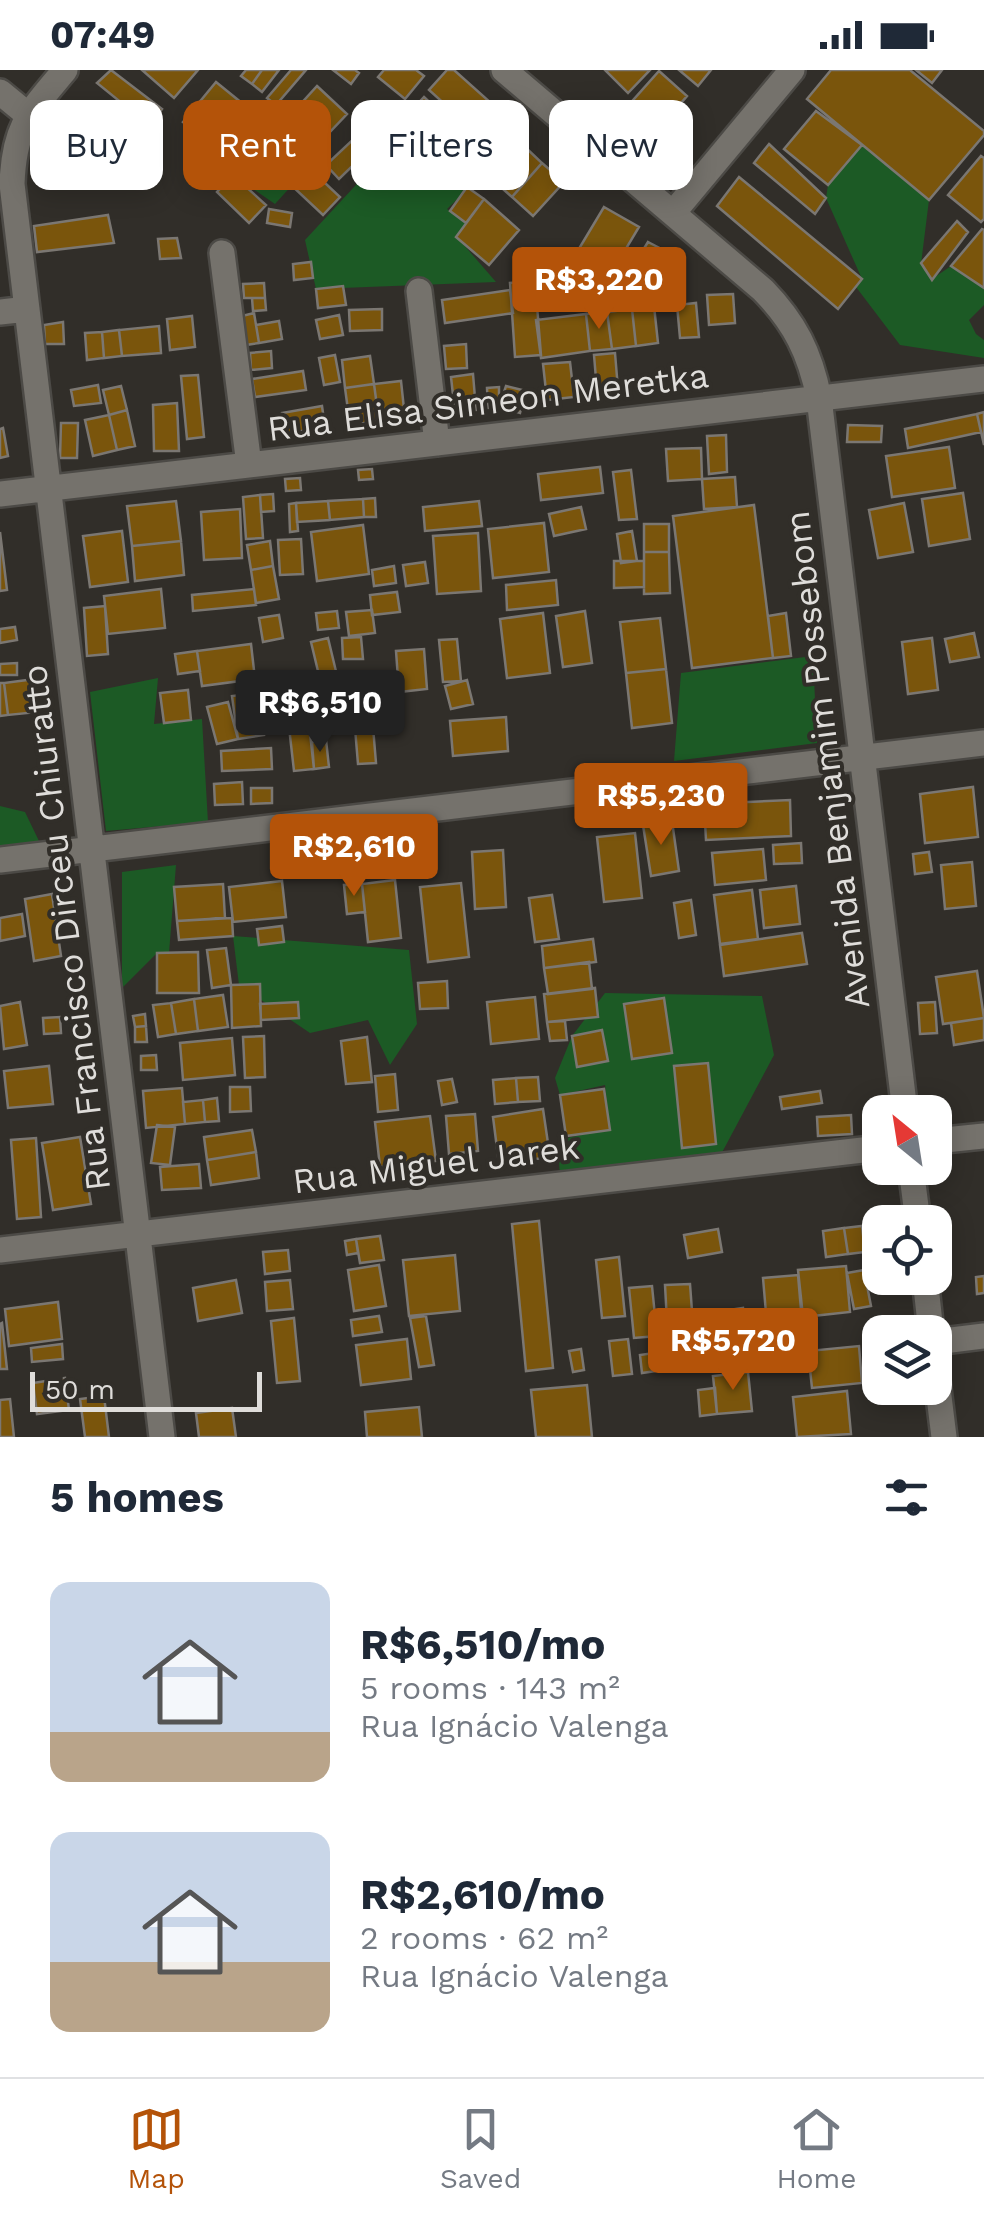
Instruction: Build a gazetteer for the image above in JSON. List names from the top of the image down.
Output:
{
  "streets": {
    "street": [
      "Rua Elisa Simeon Meretka",
      "Avenida Benjamim Possebom",
      "Rua Francisco Dirceu Chiuratto",
      "Rua Miguel Jarek"
    ]
  },
  "crossings": [
    ["Rua Elisa Simeon Meretka", "Avenida Benjamim Possebom"],
    ["Rua Elisa Simeon Meretka", "Rua Francisco Dirceu Chiuratto"],
    ["Rua Francisco Dirceu Chiuratto", "Rua Miguel Jarek"]
  ],
  "scale_bar": "50 m",
  "north": "top left",
  "page": {
    "status": "07:49",
    "chip": [
      "Buy",
      "Rent",
      "Filters",
      "New"
    ],
    "price": [
      "R$3,220",
      "R$6,510",
      "R$5,230",
      "R$2,610",
      "R$5,720"
    ],
    "scale": "50 m",
    "heading": "5 homes",
    "list": [
      {
        "name": "R$6,510/mo",
        "note": "5 rooms · 143 m² · Rua Ignácio Valenga"
      },
      {
        "name": "R$2,610/mo",
        "note": "2 rooms · 62 m² · Rua Ignácio Valenga"
      }
    ],
    "tabs": ["Map", "Saved", "Home"]
  }
}
